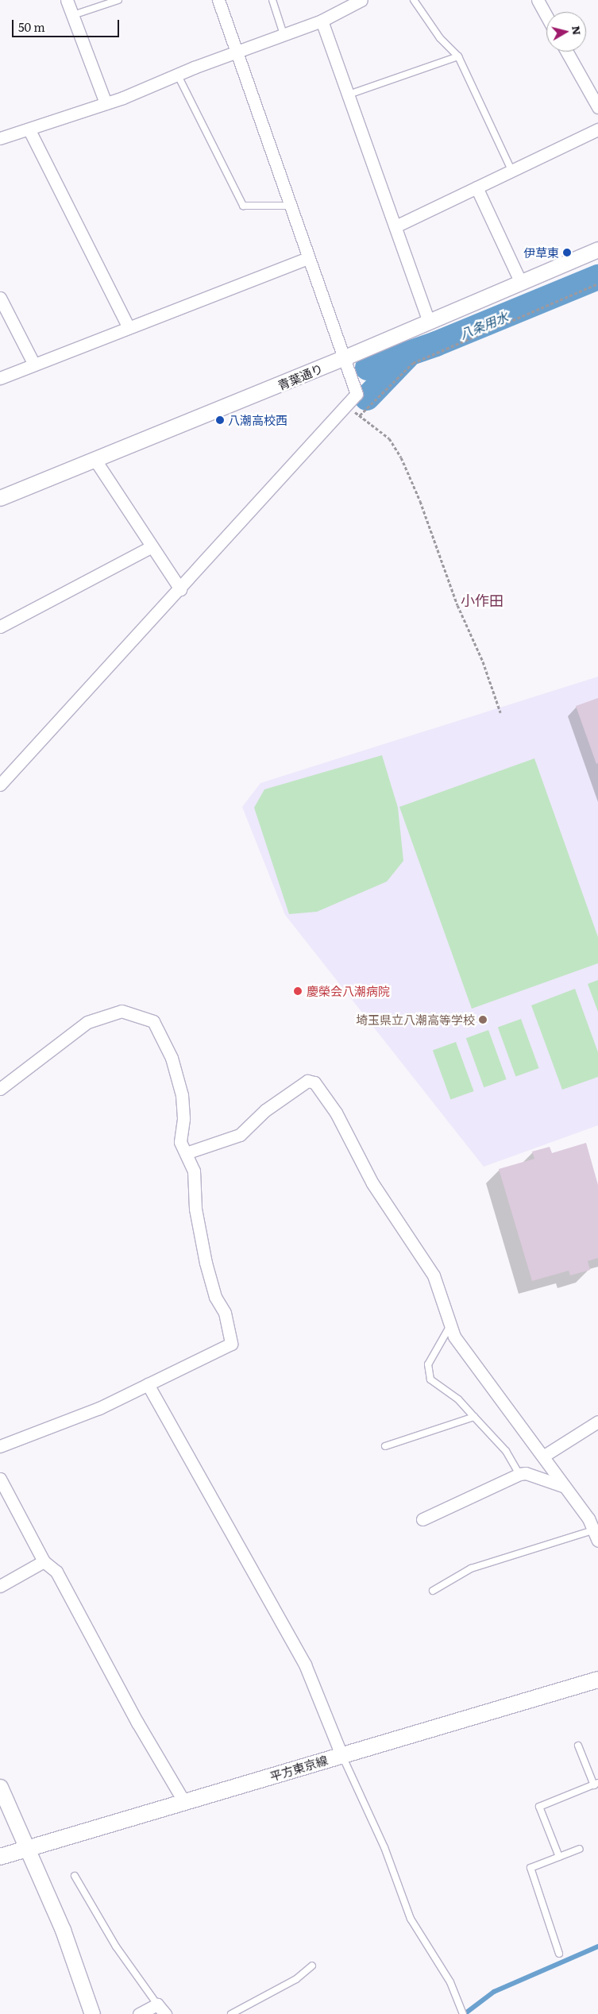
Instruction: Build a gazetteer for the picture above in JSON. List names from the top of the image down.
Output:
{
  "streets": {
    "main road": ["平方東京線"],
    "street": ["青葉通り"]
  },
  "districts": ["小作田"],
  "water": ["八条用水"],
  "places": [
    "伊草東",
    "八潮高校西",
    "慶榮会八潮病院",
    "埼玉県立八潮高等学校"
  ],
  "scale_bar": "50 m",
  "north": "right"
}
